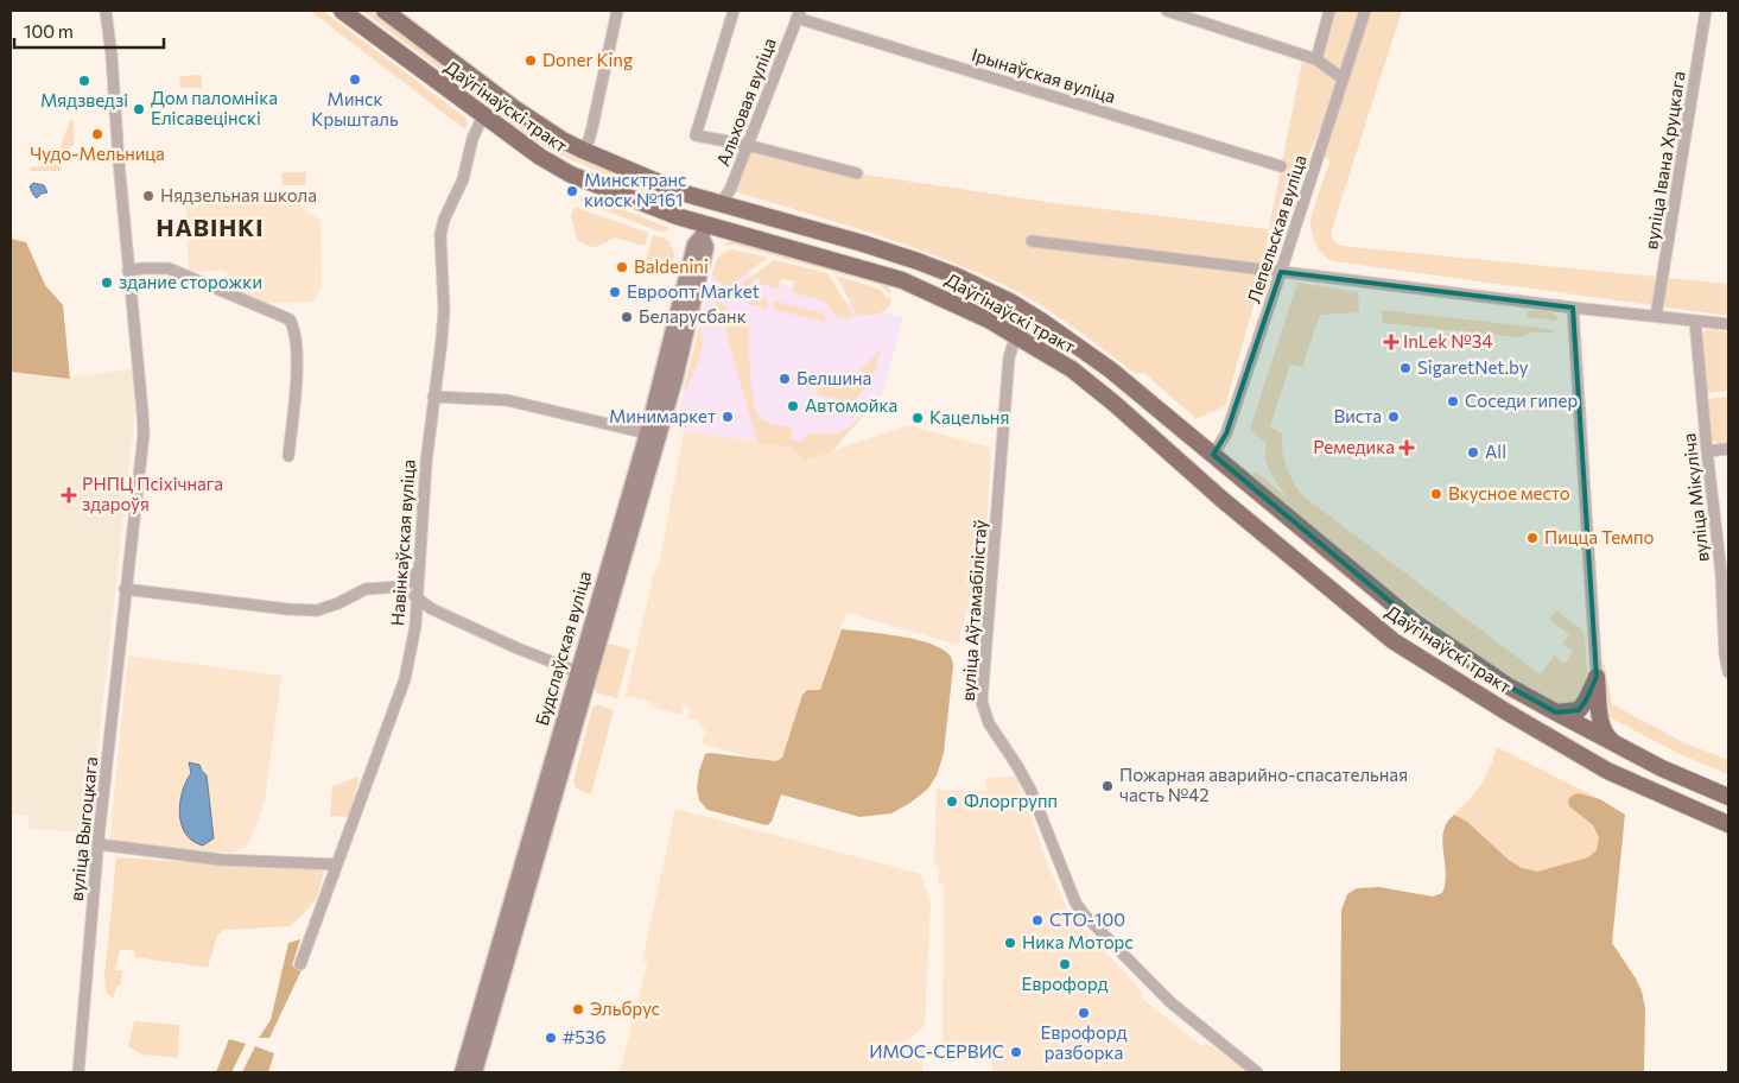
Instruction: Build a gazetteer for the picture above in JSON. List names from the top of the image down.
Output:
{
  "streets": {
    "main road": ["Даўгінаўскі тракт", "Будслаўская вуліца"],
    "street": [
      "Ірынаўская вуліца",
      "Альховая вуліца",
      "вуліца Івана Хруцкага",
      "Лепельская вуліца",
      "вуліца Мікуліча",
      "Навінкаўская вуліца",
      "вуліца Аўтамабілістаў",
      "вуліца Выгоцкага"
    ]
  },
  "crossings": [
    ["Ірынаўская вуліца", "Альховая вуліца"],
    ["Альховая вуліца", "Даўгінаўскі тракт"],
    ["Даўгінаўскі тракт", "Лепельская вуліца"],
    ["Даўгінаўскі тракт", "Навінкаўская вуліца"],
    ["Даўгінаўскі тракт", "вуліца Аўтамабілістаў"],
    ["Даўгінаўскі тракт", "Будслаўская вуліца"]
  ],
  "districts": ["НАВІНКІ"],
  "places": {
    "other": [
      "Doner King",
      "Минск Крышталь",
      "Мядзведзі",
      "Дом паломніка Елісавецінскі",
      "Чудо-Мельница",
      "Минсктранс киоск №161",
      "Нядзельная школа",
      "Baldenini",
      "здание сторожки",
      "Евроопт Market",
      "Беларусбанк",
      "SigaretNet.by",
      "Белшина",
      "Соседи гипер",
      "Автомойка",
      "Минимаркет",
      "Виста",
      "Кацельня",
      "All",
      "Вкусное место",
      "Пицца Темпо",
      "Пожарная аварийно-спасательная часть №42",
      "Флоргрупп",
      "СТО-100",
      "Ника Моторс",
      "Еврофорд",
      "Эльбрус",
      "Еврофорд разборка",
      "#536",
      "ИМОС-СЕРВИС"
    ],
    "health": ["InLek №34", "Ремедика", "РНПЦ Псіхічнага здароўя"]
  },
  "scale_bar": "100 m"
}
